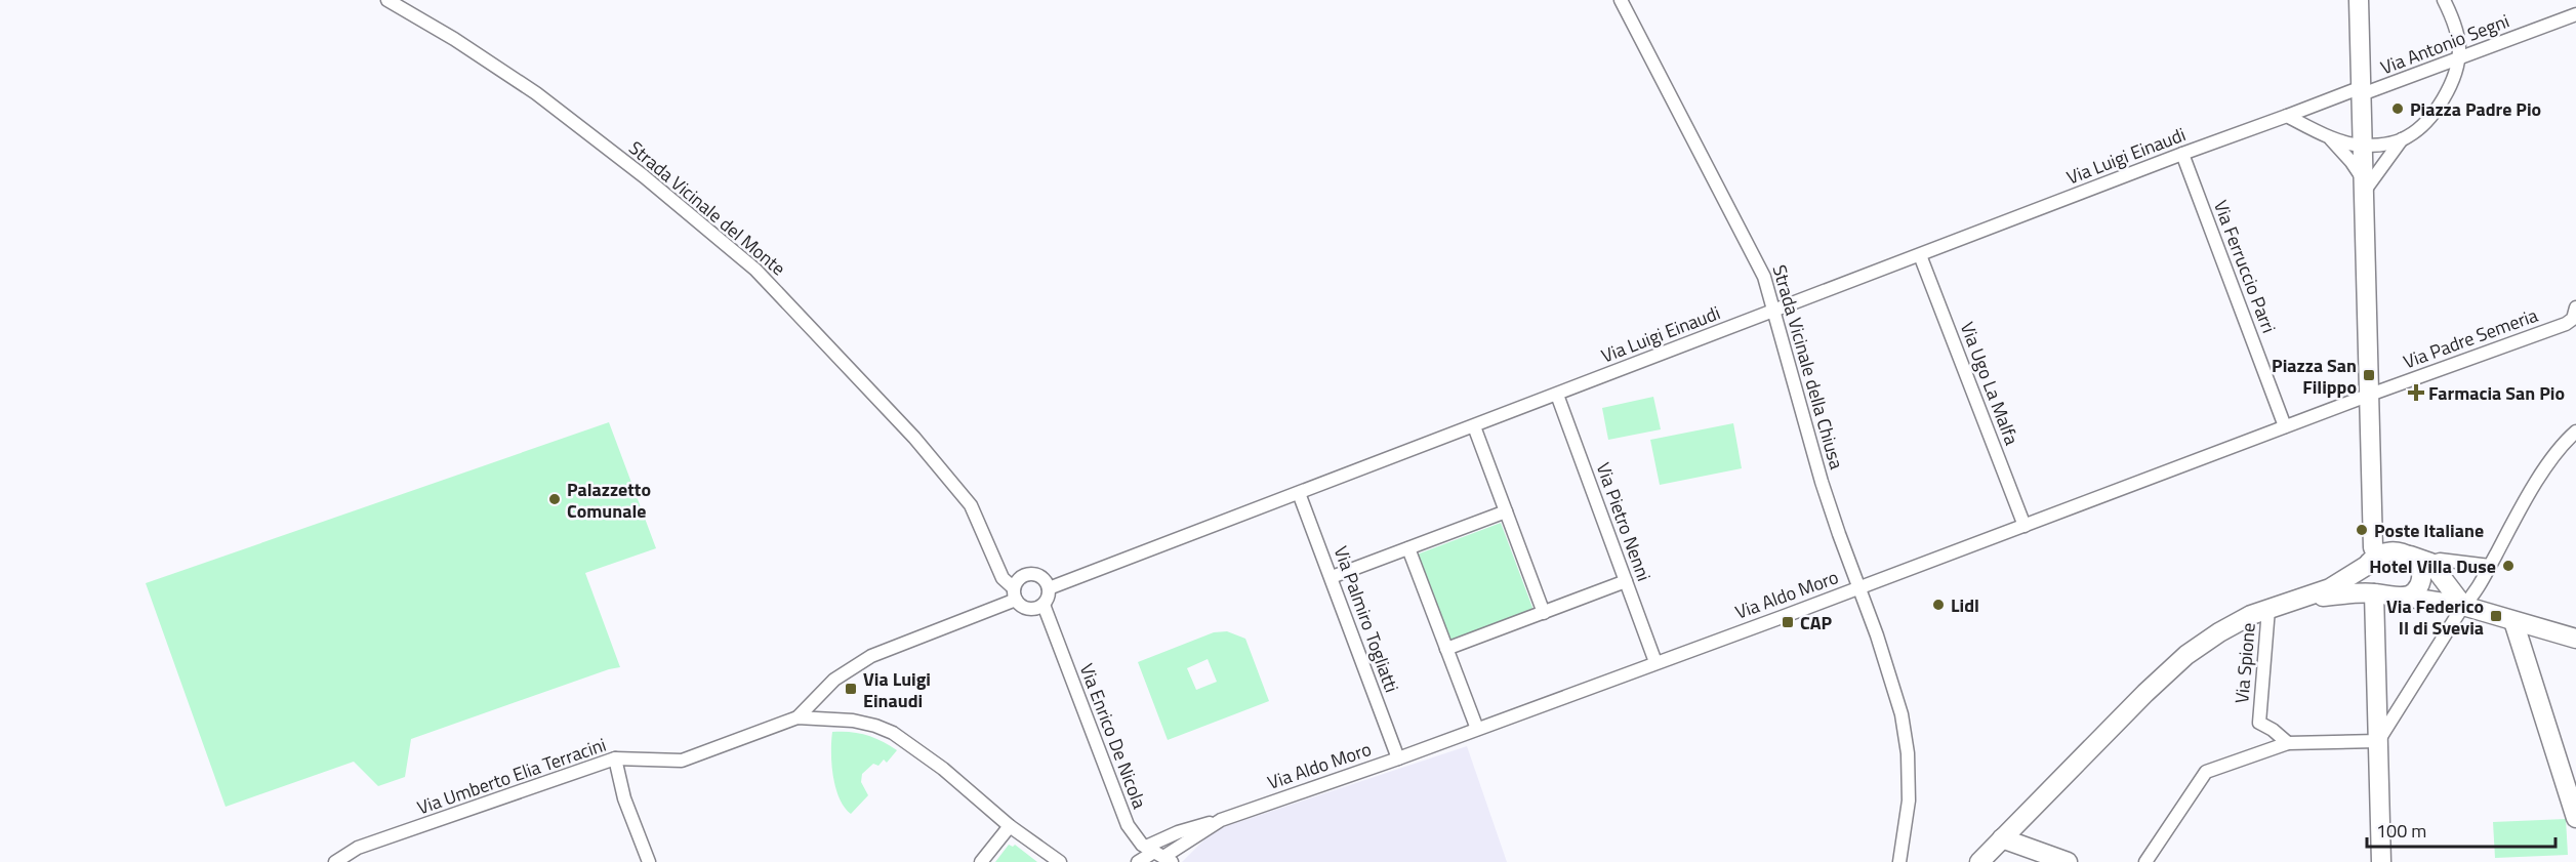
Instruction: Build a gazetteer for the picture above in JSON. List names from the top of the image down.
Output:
{
  "streets": {
    "street": [
      "Via Antonio Segni",
      "Via Luigi Einaudi",
      "Strada Vicinale del Monte",
      "Via Ferruccio Parri",
      "Via Padre Semeria",
      "Strada Vicinale della Chiusa",
      "Via Ugo La Malfa",
      "Via Pietro Nenni",
      "Via Aldo Moro",
      "Via Palmiro Togliatti",
      "Via Spione",
      "Via Enrico De Nicola",
      "Via Umberto Elia Terracini"
    ]
  },
  "crossings": [
    ["Via Antonio Segni", "Via Luigi Einaudi"],
    ["Via Luigi Einaudi", "Strada Vicinale del Monte"],
    ["Via Luigi Einaudi", "Via Ferruccio Parri"],
    ["Via Luigi Einaudi", "Strada Vicinale della Chiusa"],
    ["Via Luigi Einaudi", "Via Ugo La Malfa"],
    ["Via Luigi Einaudi", "Via Pietro Nenni"],
    ["Via Luigi Einaudi", "Via Palmiro Togliatti"],
    ["Via Luigi Einaudi", "Via Enrico De Nicola"],
    ["Strada Vicinale del Monte", "Via Enrico De Nicola"],
    ["Via Ferruccio Parri", "Via Aldo Moro"],
    ["Via Padre Semeria", "Via Aldo Moro"],
    ["Strada Vicinale della Chiusa", "Via Aldo Moro"],
    ["Via Ugo La Malfa", "Via Aldo Moro"],
    ["Via Pietro Nenni", "Via Aldo Moro"],
    ["Via Aldo Moro", "Via Palmiro Togliatti"],
    ["Via Aldo Moro", "Via Enrico De Nicola"]
  ],
  "places": {
    "other": [
      "Piazza Padre Pio",
      "Palazzetto Comunale",
      "Poste Italiane",
      "Hotel Villa Duse",
      "Lidl"
    ],
    "transit": [
      "Piazza San Filippo",
      "Via Federico II di Svevia",
      "CAP",
      "Via Luigi Einaudi"
    ],
    "health": ["Farmacia San Pio"]
  },
  "scale_bar": "100 m"
}
